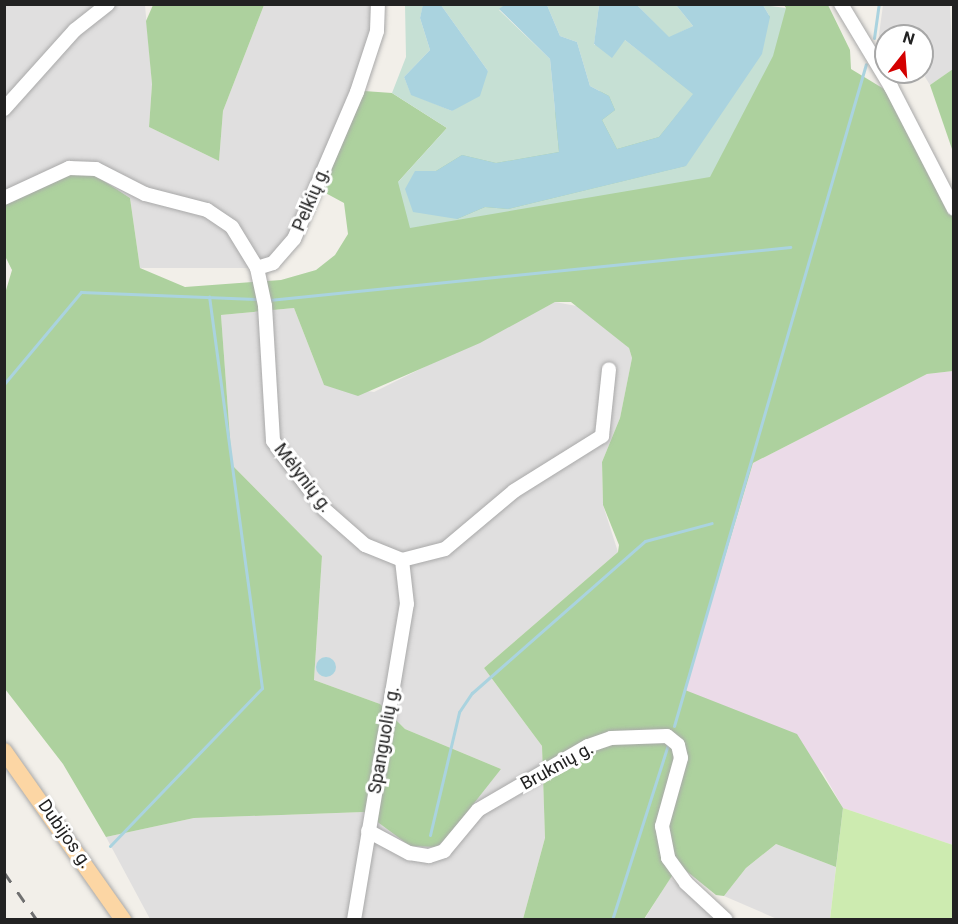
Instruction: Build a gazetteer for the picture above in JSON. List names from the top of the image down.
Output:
{
  "streets": {
    "main road": ["Dubijos g."],
    "street": [
      "Pelkių g.",
      "Mėlynių g.",
      "Spanguolių g.",
      "Bruknių g."
    ]
  },
  "crossings": [
    ["Pelkių g.", "Mėlynių g."],
    ["Mėlynių g.", "Spanguolių g."],
    ["Spanguolių g.", "Bruknių g."]
  ],
  "north": "top"
}
